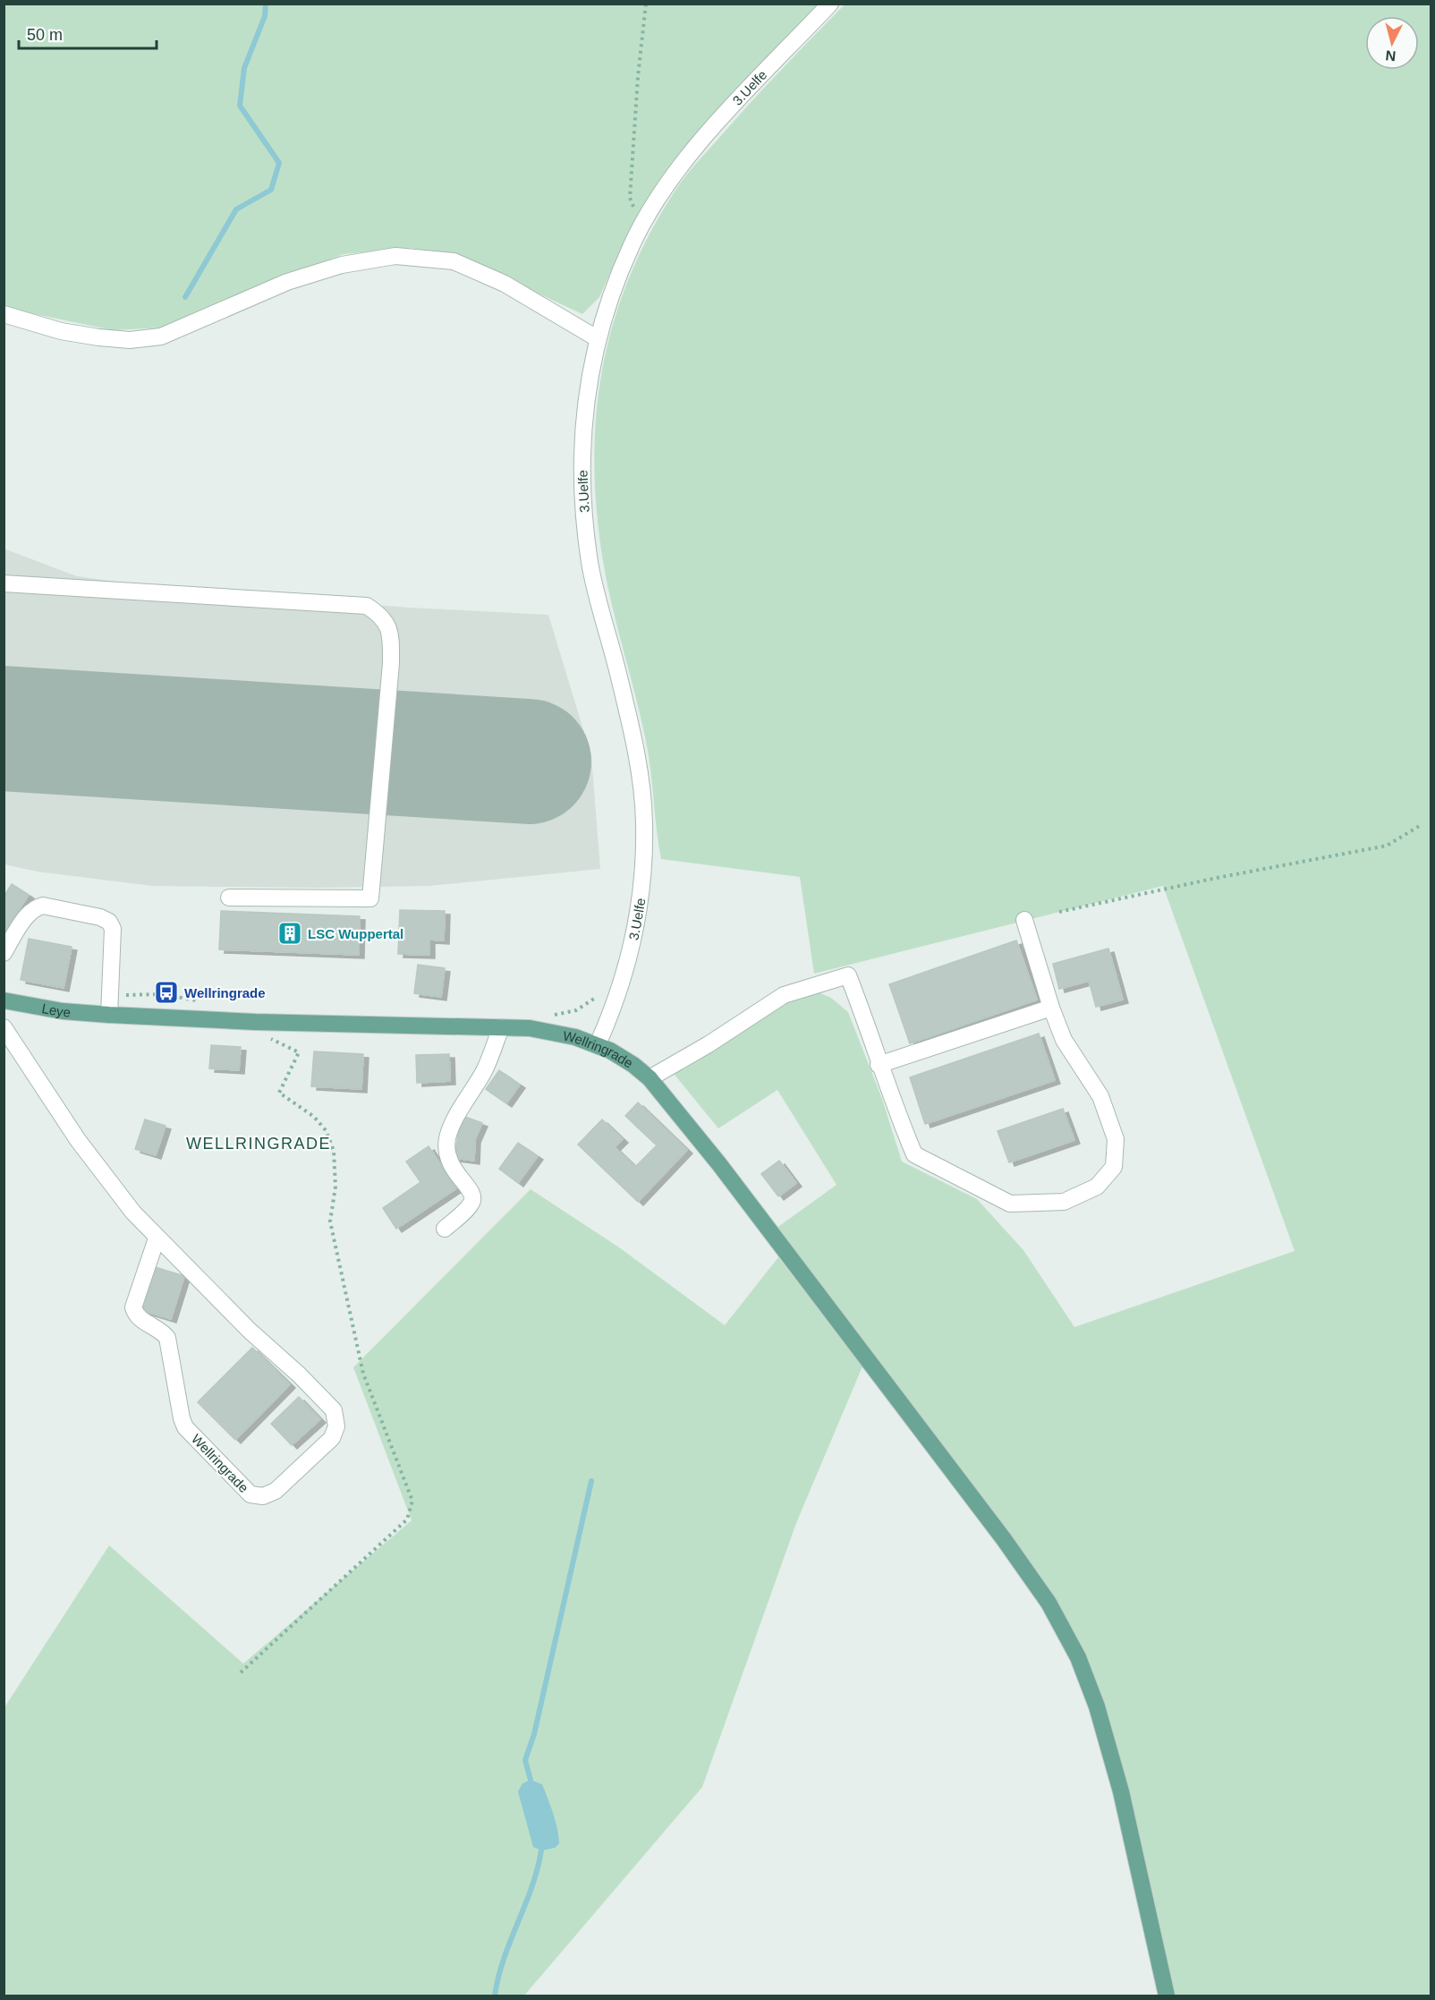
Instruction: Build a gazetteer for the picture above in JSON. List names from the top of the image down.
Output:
{
  "streets": {
    "main road": ["Leye", "Wellringrade"],
    "street": ["3.Uelfe"]
  },
  "crossings": [
    ["3.Uelfe", "Wellringrade"],
    ["Leye", "Wellringrade"]
  ],
  "districts": ["WELLRINGRADE"],
  "places": {
    "building": ["LSC Wuppertal"],
    "bus stop": ["Wellringrade"]
  },
  "scale_bar": "50 m",
  "north": "bottom"
}
